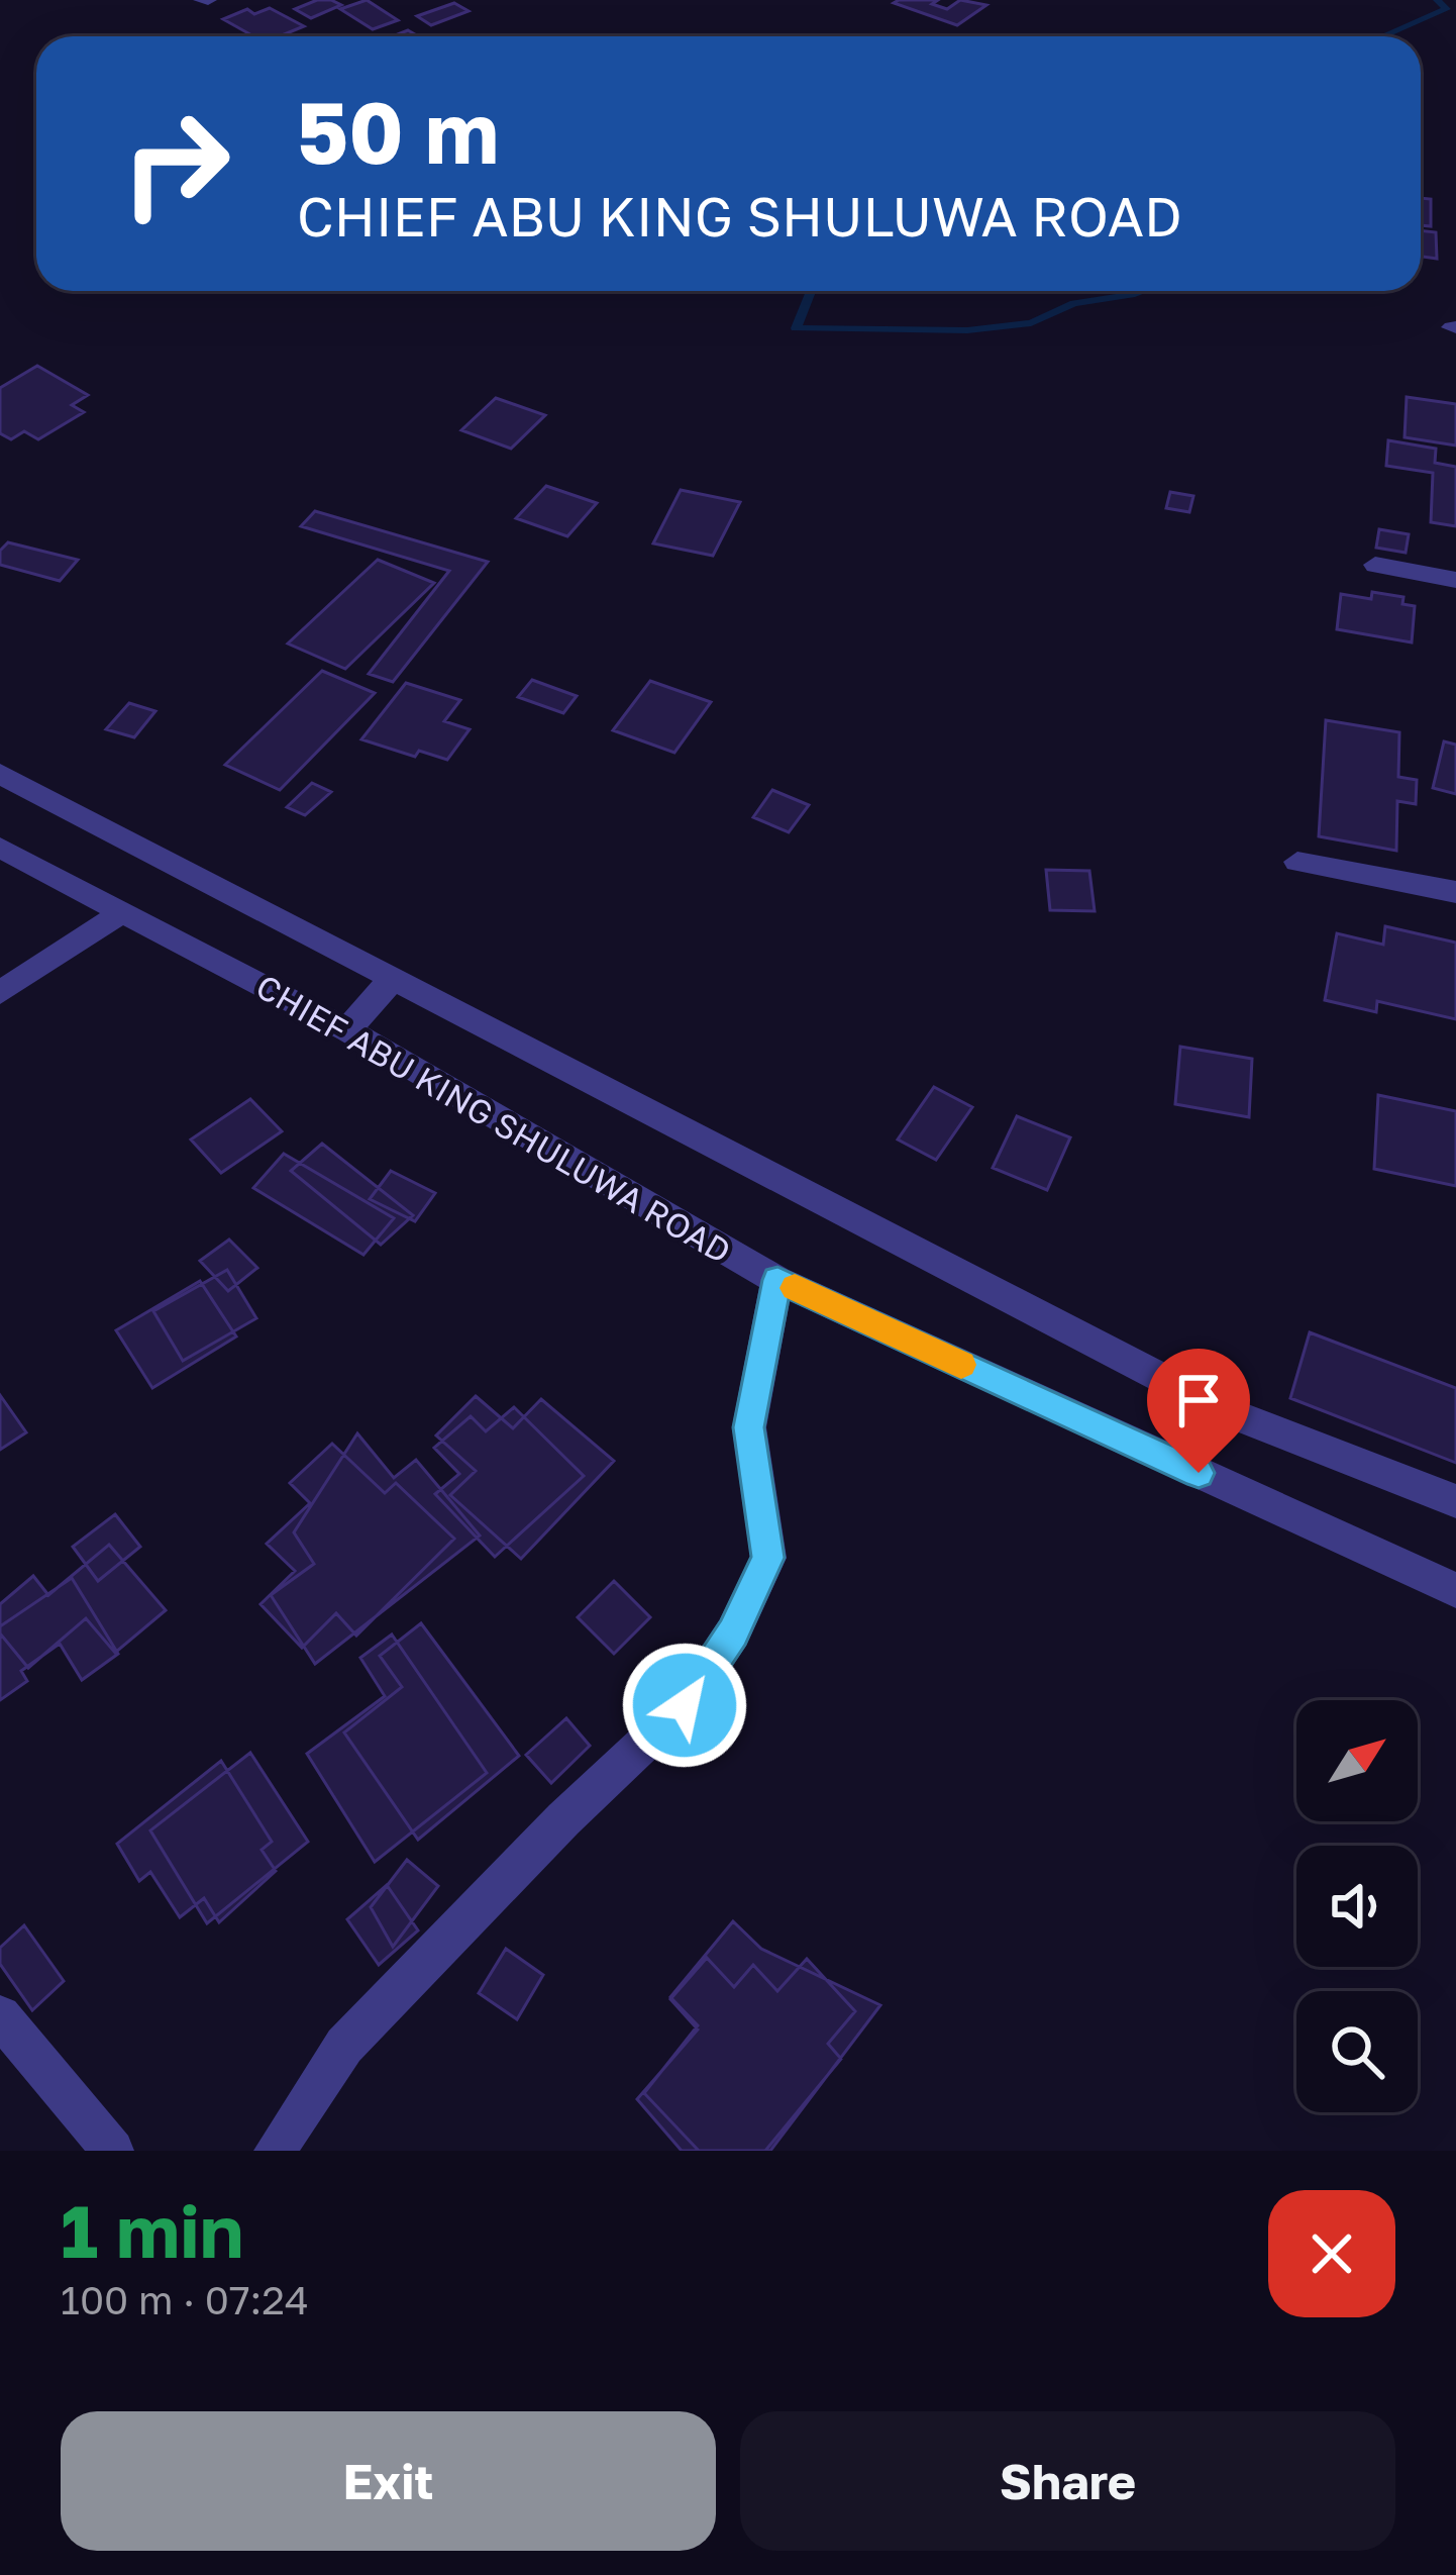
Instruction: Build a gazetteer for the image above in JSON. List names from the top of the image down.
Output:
{
  "streets": {
    "street": ["CHIEF ABU KING SHULUWA ROAD"]
  },
  "north": "top right",
  "page": {
    "turn": ["50 m", "CHIEF ABU KING SHULUWA ROAD"],
    "heading": ["1 min", "100 m · 07:24"],
    "buttons": ["Exit", "Share"]
  }
}
